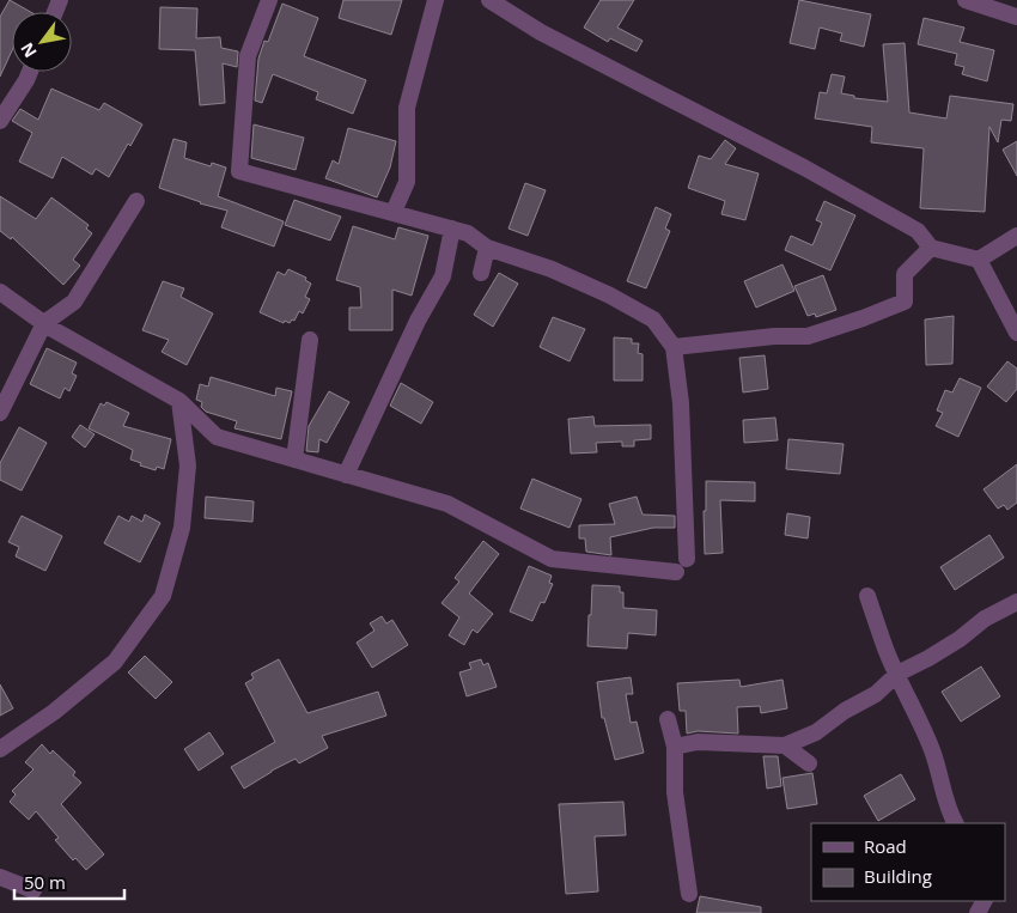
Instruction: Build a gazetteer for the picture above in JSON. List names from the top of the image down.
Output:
{
  "legend": ["Road", "Building"],
  "scale_bar": "50 m",
  "north": "bottom left"
}
